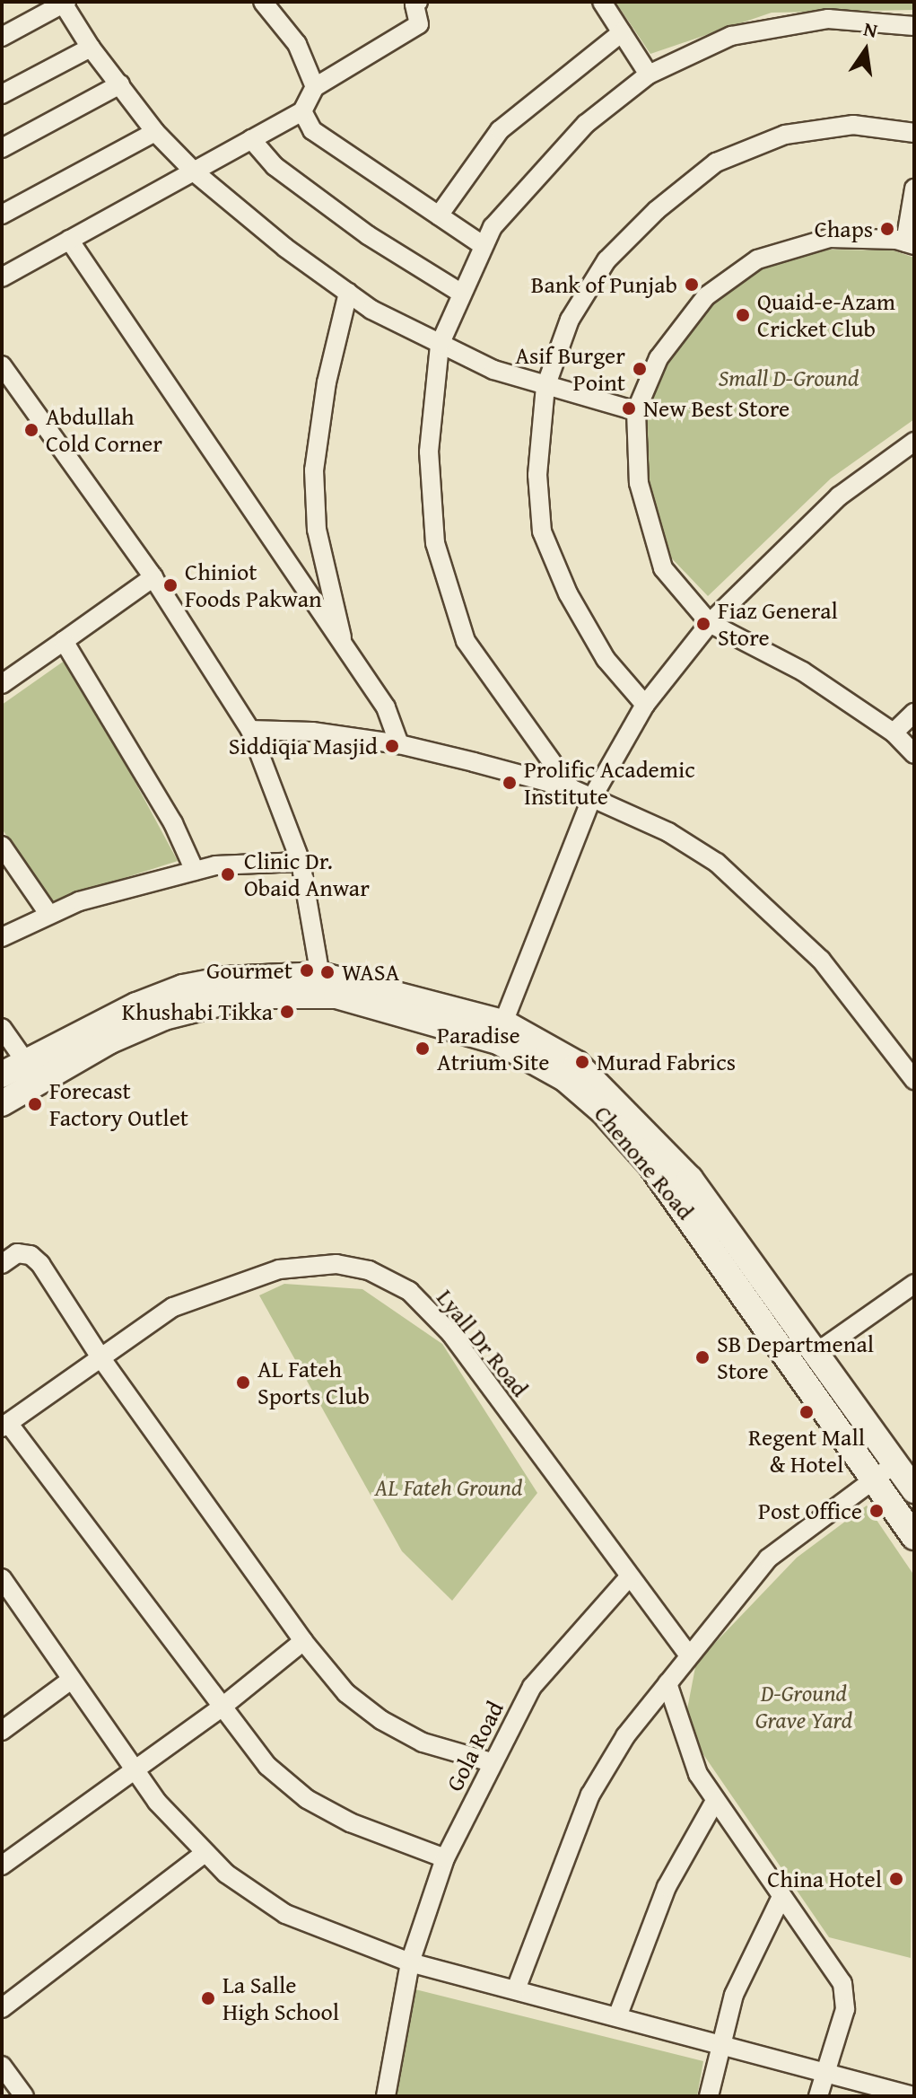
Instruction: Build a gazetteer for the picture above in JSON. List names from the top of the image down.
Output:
{
  "streets": {
    "street": ["Chenone Road", "Lyall Dr Road", "Gola Road"]
  },
  "crossings": [
    ["Lyall Dr Road", "Gola Road"]
  ],
  "parks": ["Small D-Ground", "AL Fateh Ground", "D-Ground Grave Yard"],
  "places": [
    "Chaps",
    "Bank of Punjab",
    "Quaid-e-Azam Cricket Club",
    "Asif Burger Point",
    "New Best Store",
    "Abdullah Cold Corner",
    "Chiniot Foods Pakwan",
    "Fiaz General Store",
    "Siddiqia Masjid",
    "Prolific Academic Institute",
    "Clinic Dr. Obaid Anwar",
    "Gourmet",
    "WASA",
    "Khushabi Tikka",
    "Paradise Atrium Site",
    "Murad Fabrics",
    "Forecast Factory Outlet",
    "SB Departmenal Store",
    "AL Fateh Sports Club",
    "Regent Mall & Hotel",
    "Post Office",
    "China Hotel",
    "La Salle High School"
  ],
  "north": "top"
}
